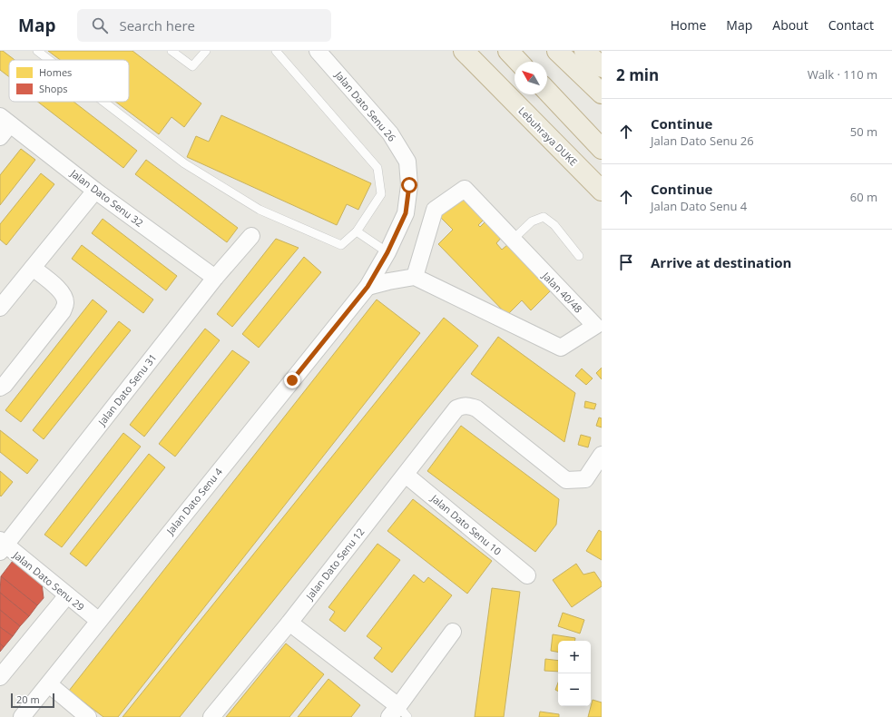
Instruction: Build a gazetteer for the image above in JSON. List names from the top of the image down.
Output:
{
  "streets": {
    "highway": ["Lebuhraya DUKE"],
    "street": [
      "Jalan Dato Senu 26",
      "Jalan Dato Senu 32",
      "Jalan 40/48",
      "Jalan Dato Senu 31",
      "Jalan Dato Senu 4",
      "Jalan Dato Senu 10",
      "Jalan Dato Senu 12",
      "Jalan Dato Senu 29"
    ]
  },
  "crossings": [
    ["Jalan Dato Senu 26", "Jalan Dato Senu 4"],
    ["Jalan Dato Senu 32", "Jalan Dato Senu 31"],
    ["Jalan Dato Senu 31", "Jalan Dato Senu 29"],
    ["Jalan Dato Senu 4", "Jalan Dato Senu 29"],
    ["Jalan Dato Senu 10", "Jalan Dato Senu 12"]
  ],
  "legend": ["Homes", "Shops"],
  "scale_bar": "20 m",
  "north": "top left",
  "page": {
    "header": "Map",
    "search": "Search here",
    "nav": [
      "Home",
      "Map",
      "About",
      "Contact"
    ],
    "heading": ["2 min", "Walk · 110 m"],
    "list": [
      ["Continue", "Jalan Dato Senu 26", "50 m"],
      ["Continue", "Jalan Dato Senu 4", "60 m"],
      "Arrive at destination"
    ],
    "map_buttons": ["+", "−"],
    "scale": "20 m"
  }
}
